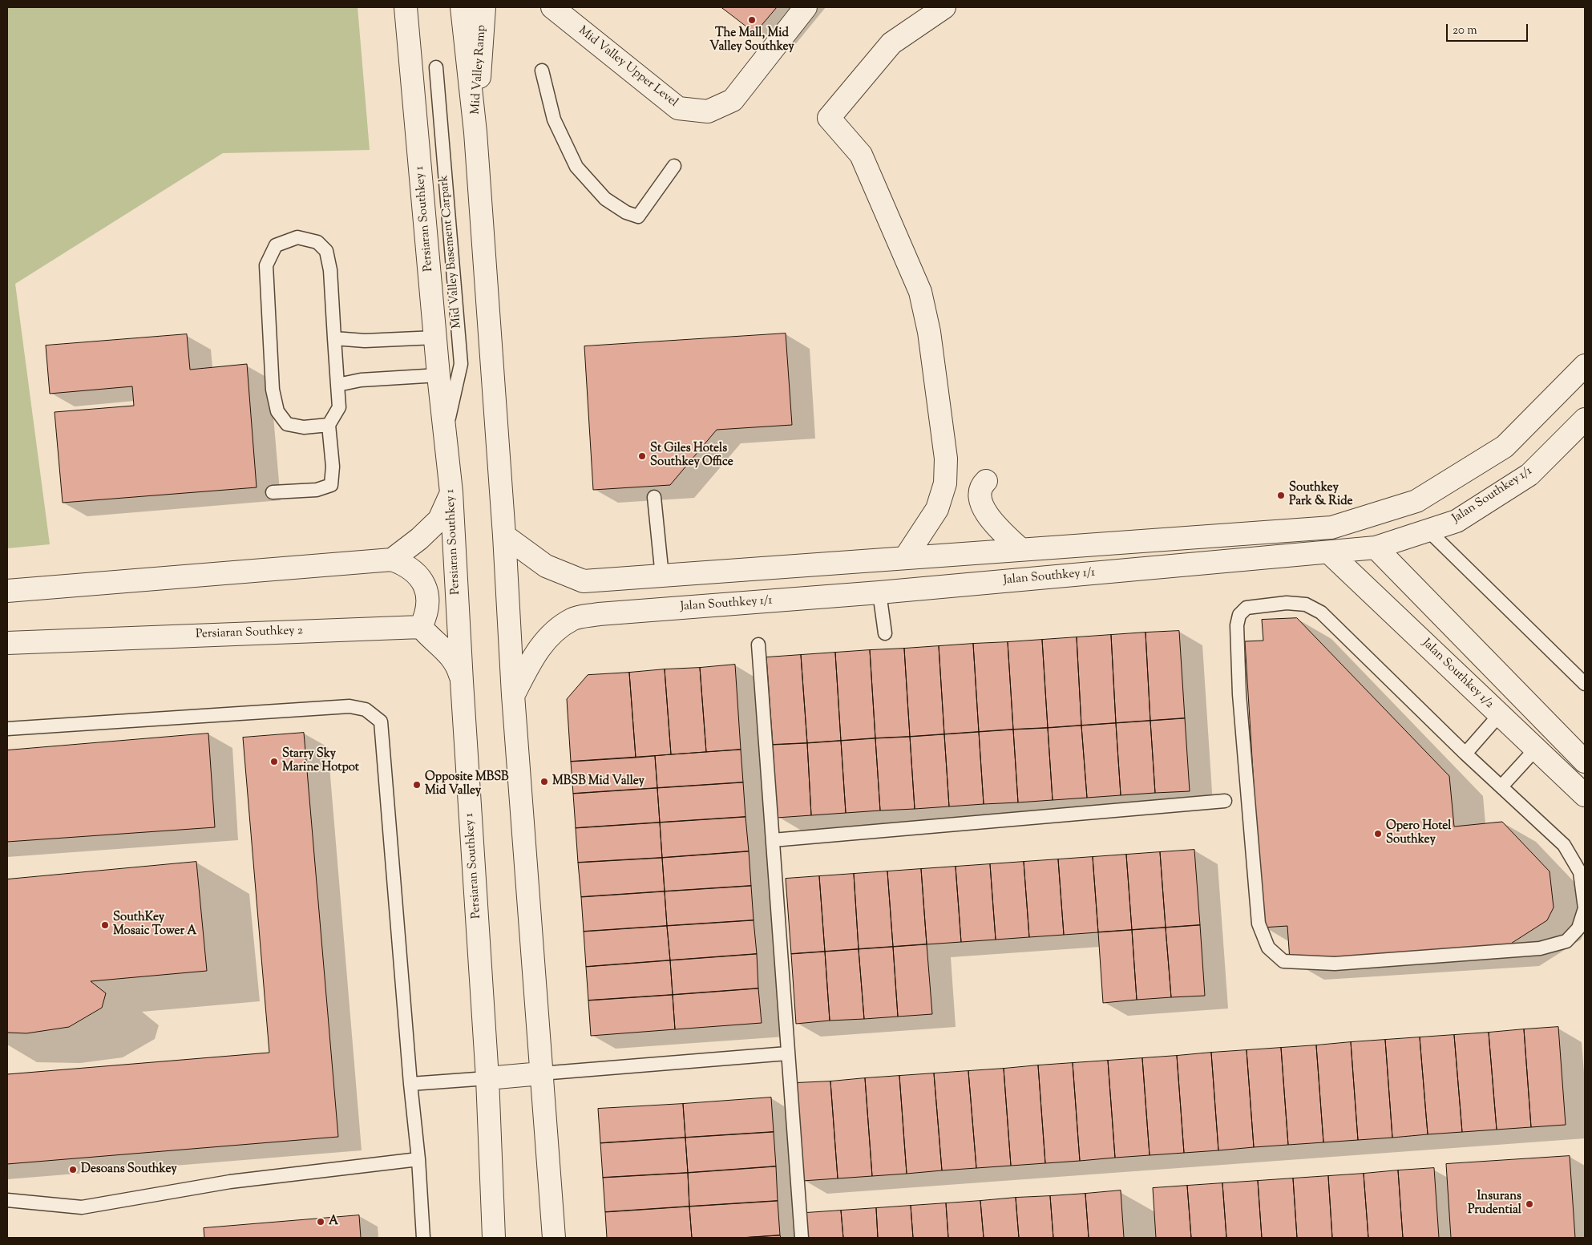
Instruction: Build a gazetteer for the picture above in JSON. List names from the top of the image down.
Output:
{
  "streets": {
    "street": [
      "Mid Valley Upper Level",
      "Mid Valley Ramp",
      "Persiaran Southkey 1",
      "Jalan Southkey 1/1",
      "Persiaran Southkey 2",
      "Jalan Southkey 1/2"
    ],
    "lane": ["Mid Valley Basement Carpark"]
  },
  "crossings": [
    ["Persiaran Southkey 1", "Mid Valley Basement Carpark"],
    ["Jalan Southkey 1/1", "Jalan Southkey 1/2"]
  ],
  "places": [
    "The Mall, Mid Valley Southkey",
    "St Giles Hotels Southkey Office",
    "Southkey Park & Ride",
    "Starry Sky Marine Hotpot",
    "MBSB Mid Valley",
    "Opposite MBSB Mid Valley",
    "Opero Hotel Southkey",
    "SouthKey Mosaic Tower A",
    "Desoans Southkey",
    "Insurans Prudential",
    "A"
  ],
  "scale_bar": "20 m"
}
